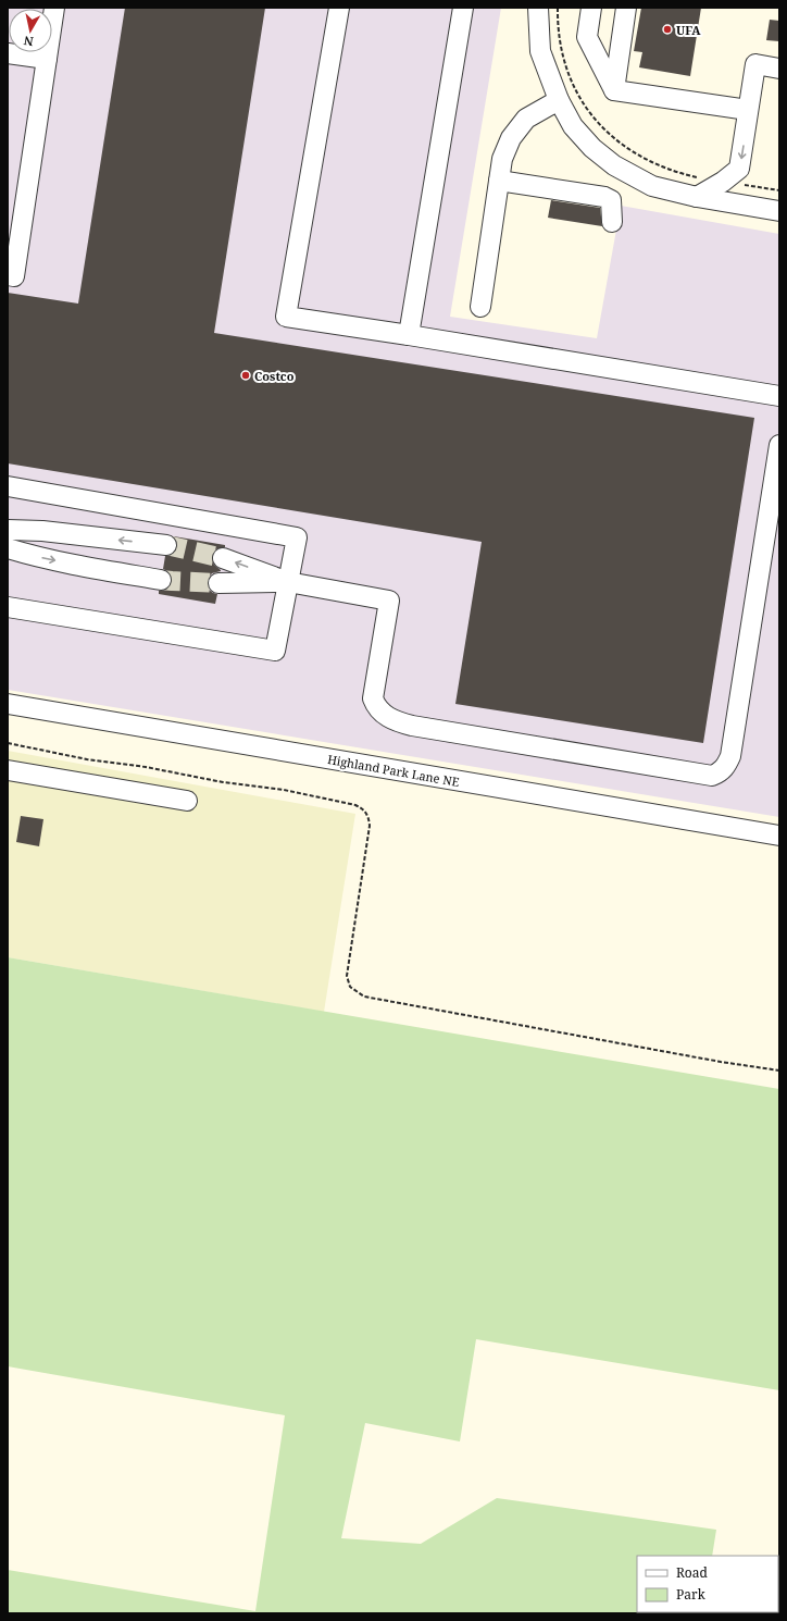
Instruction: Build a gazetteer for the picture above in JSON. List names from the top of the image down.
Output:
{
  "streets": {
    "street": ["Highland Park Lane NE"]
  },
  "places": ["UFA", "Costco"],
  "legend": ["Road", "Park"],
  "north": "bottom"
}
